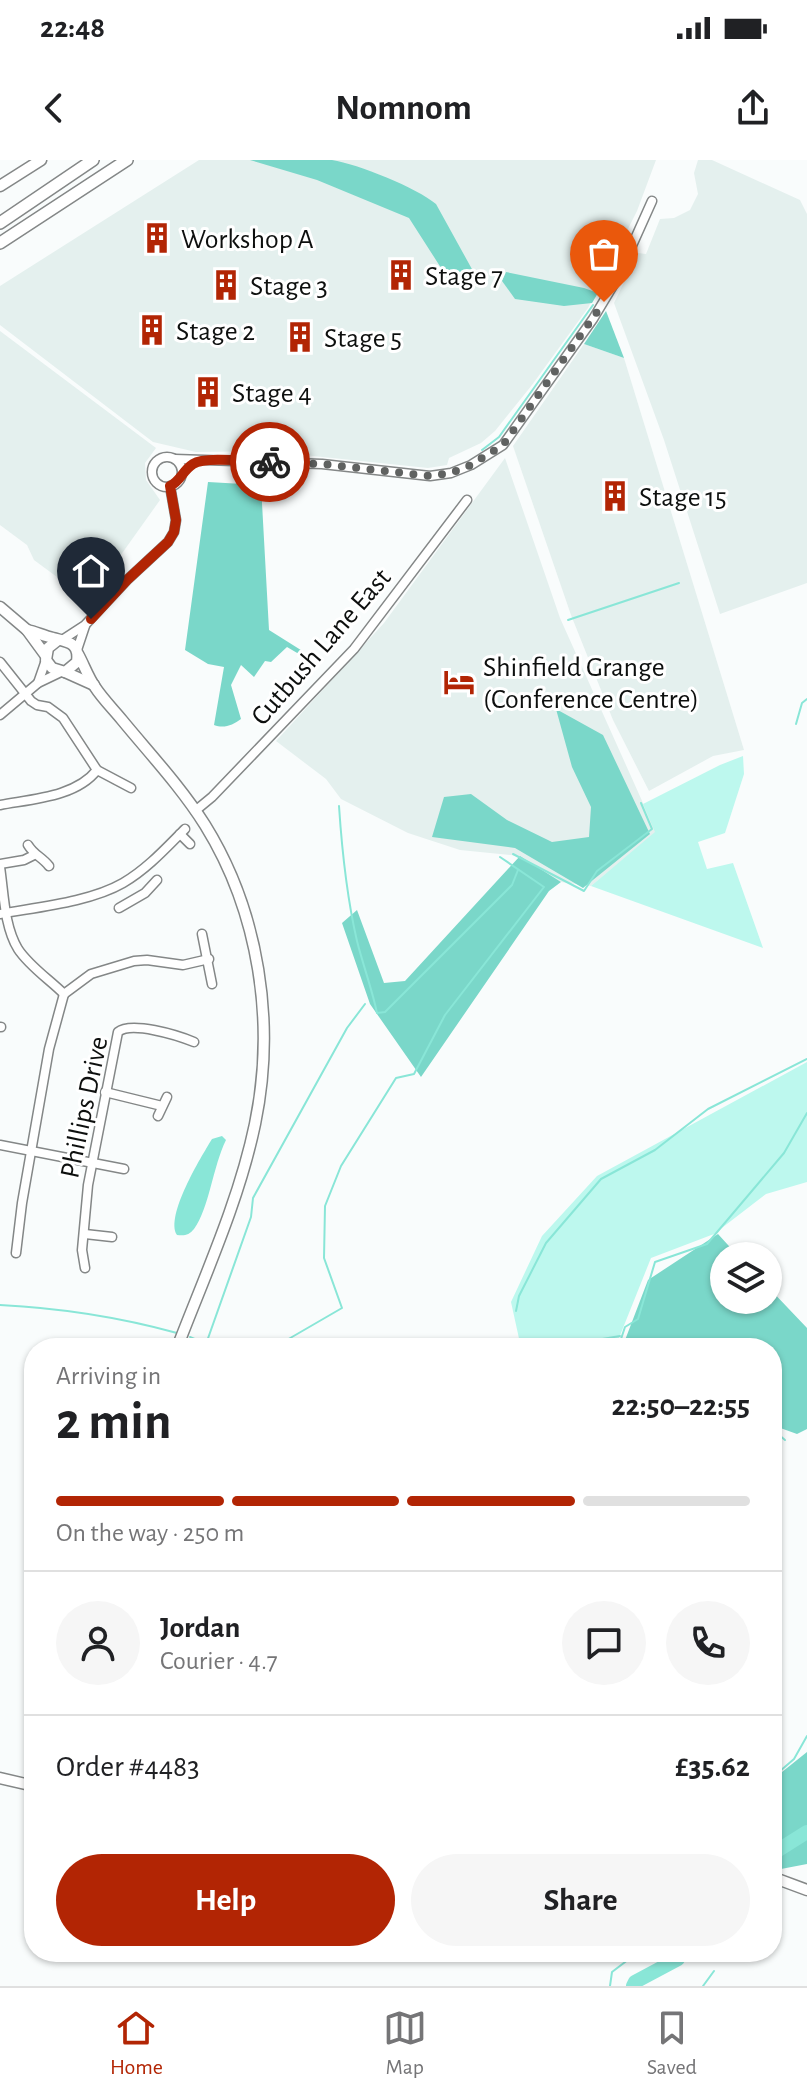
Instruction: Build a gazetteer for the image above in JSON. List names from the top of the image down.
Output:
{
  "streets": {
    "street": ["Cutbush Lane East", "Phillips Drive"]
  },
  "places": {
    "building": [
      "Workshop A",
      "Stage 7",
      "Stage 3",
      "Stage 2",
      "Stage 5",
      "Stage 4",
      "Stage 15"
    ],
    "hotel": ["Shinfield Grange (Conference Centre)"]
  },
  "page": {
    "status": "22:48",
    "header": "Nomnom",
    "heading": ["2 min", "Arriving in", "22:50–22:55"],
    "panel": [
      "Jordan",
      "Courier · 4.7",
      "Order #4483",
      "£35.62"
    ],
    "bar": "On the way · 250 m",
    "buttons": ["Help", "Share"],
    "tabs": ["Home", "Map", "Saved"]
  }
}
